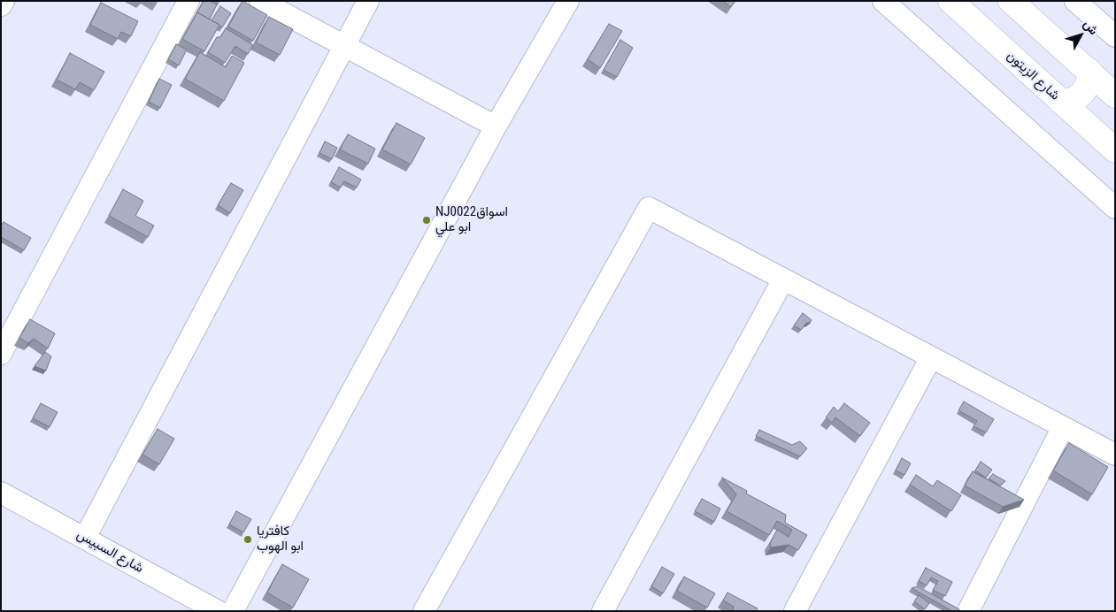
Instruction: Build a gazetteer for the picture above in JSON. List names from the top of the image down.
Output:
{
  "streets": {
    "main road": ["شارع الزيتون"],
    "street": ["شارع السبيس"]
  },
  "places": ["NJ0022اسواق ابو علي", "كافتريا ابو الهوب"],
  "north": "top right"
}
